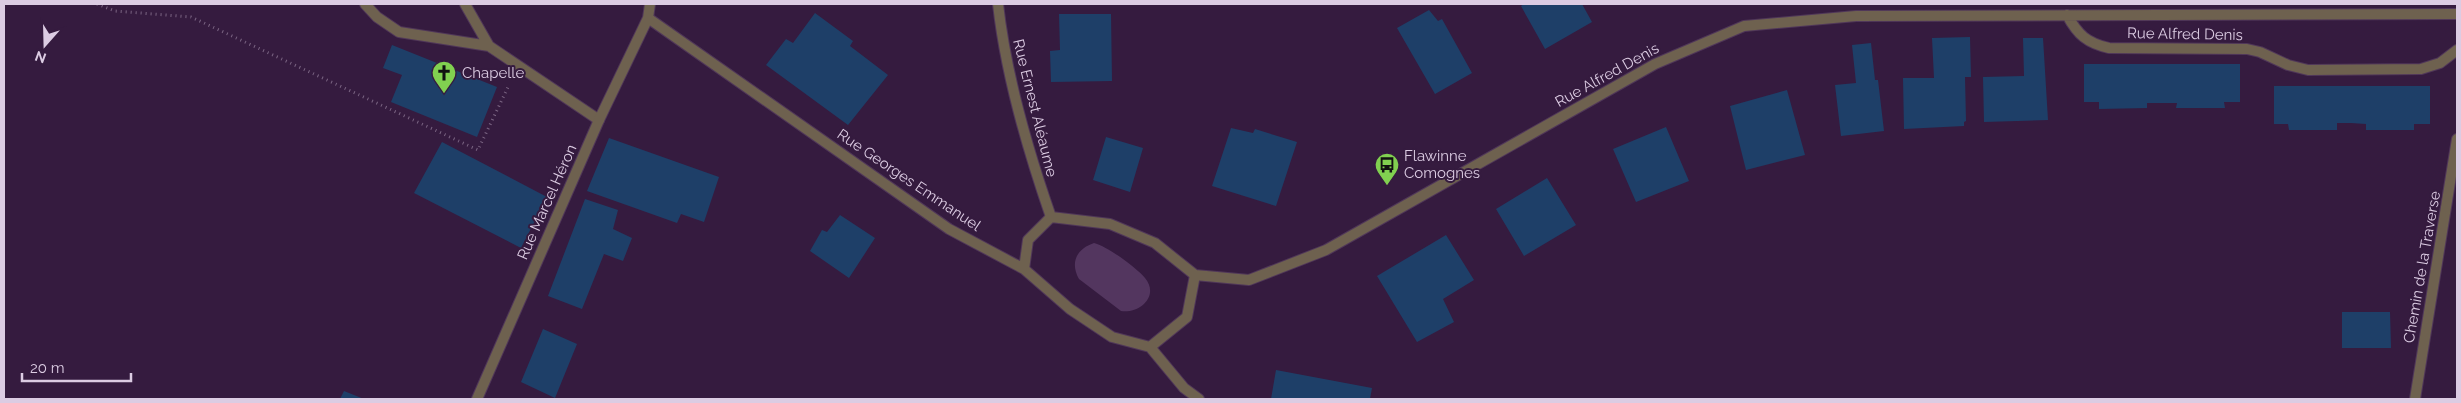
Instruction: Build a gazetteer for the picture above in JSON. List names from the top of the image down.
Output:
{
  "streets": {
    "street": [
      "Rue Alfred Denis",
      "Rue Ernest Aléaume",
      "Rue Georges Emmanuel",
      "Rue Marcel Héron",
      "Chemin de la Traverse"
    ]
  },
  "crossings": [
    ["Rue Georges Emmanuel", "Rue Marcel Héron"]
  ],
  "places": {
    "church": ["Chapelle"],
    "bus stop": ["Flawinne Comognes"]
  },
  "scale_bar": "20 m",
  "north": "bottom"
}
